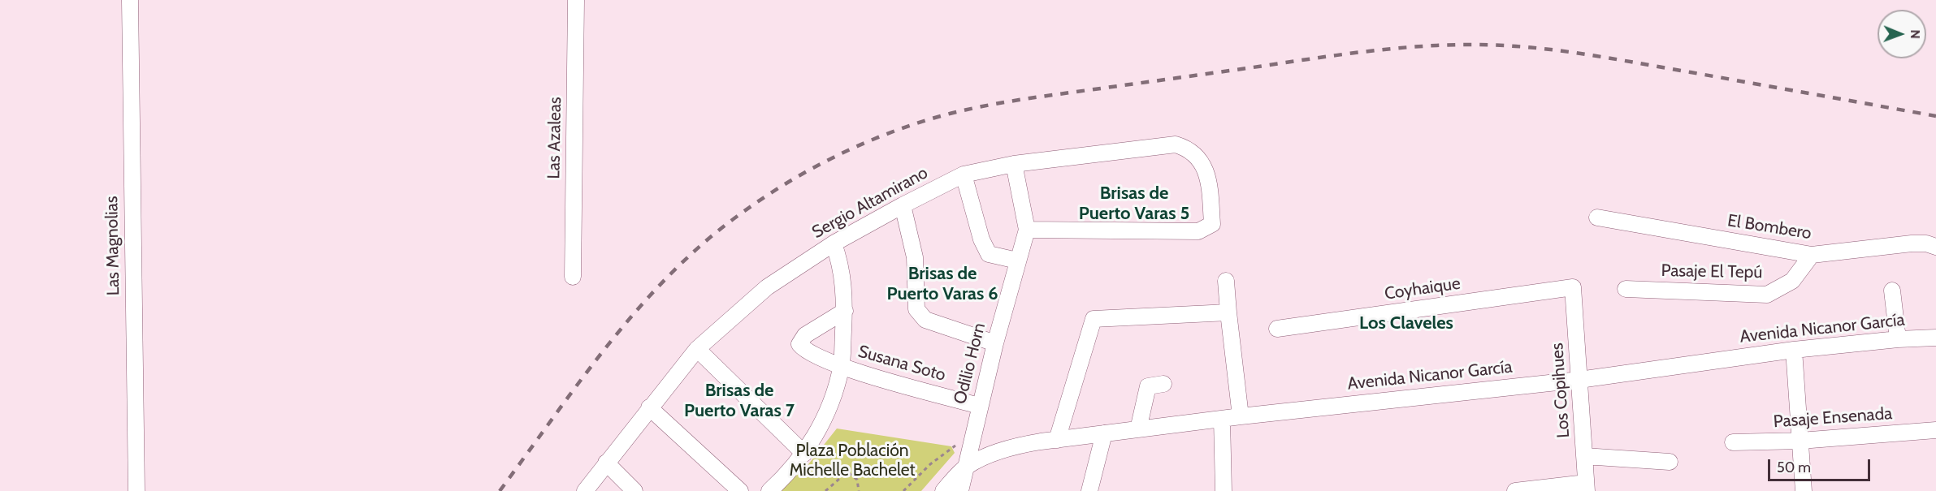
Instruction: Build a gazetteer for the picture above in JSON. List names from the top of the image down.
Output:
{
  "streets": {
    "street": [
      "Las Azaleas",
      "Sergio Altamirano",
      "El Bombero",
      "Las Magnolias",
      "Pasaje El Tepú",
      "Coyhaique",
      "Avenida Nicanor García",
      "Susana Soto",
      "Odilio Horn",
      "Los Copihues",
      "Pasaje Ensenada"
    ]
  },
  "crossings": [
    ["Sergio Altamirano", "Odilio Horn"],
    ["El Bombero", "Pasaje El Tepú"],
    ["Coyhaique", "Los Copihues"],
    ["Avenida Nicanor García", "Odilio Horn"],
    ["Avenida Nicanor García", "Los Copihues"],
    ["Susana Soto", "Odilio Horn"]
  ],
  "districts": [
    "Brisas de Puerto Varas 5",
    "Brisas de Puerto Varas 6",
    "Los Claveles",
    "Brisas de Puerto Varas 7"
  ],
  "parks": ["Plaza Población Michelle Bachelet"],
  "scale_bar": "50 m",
  "north": "right"
}
